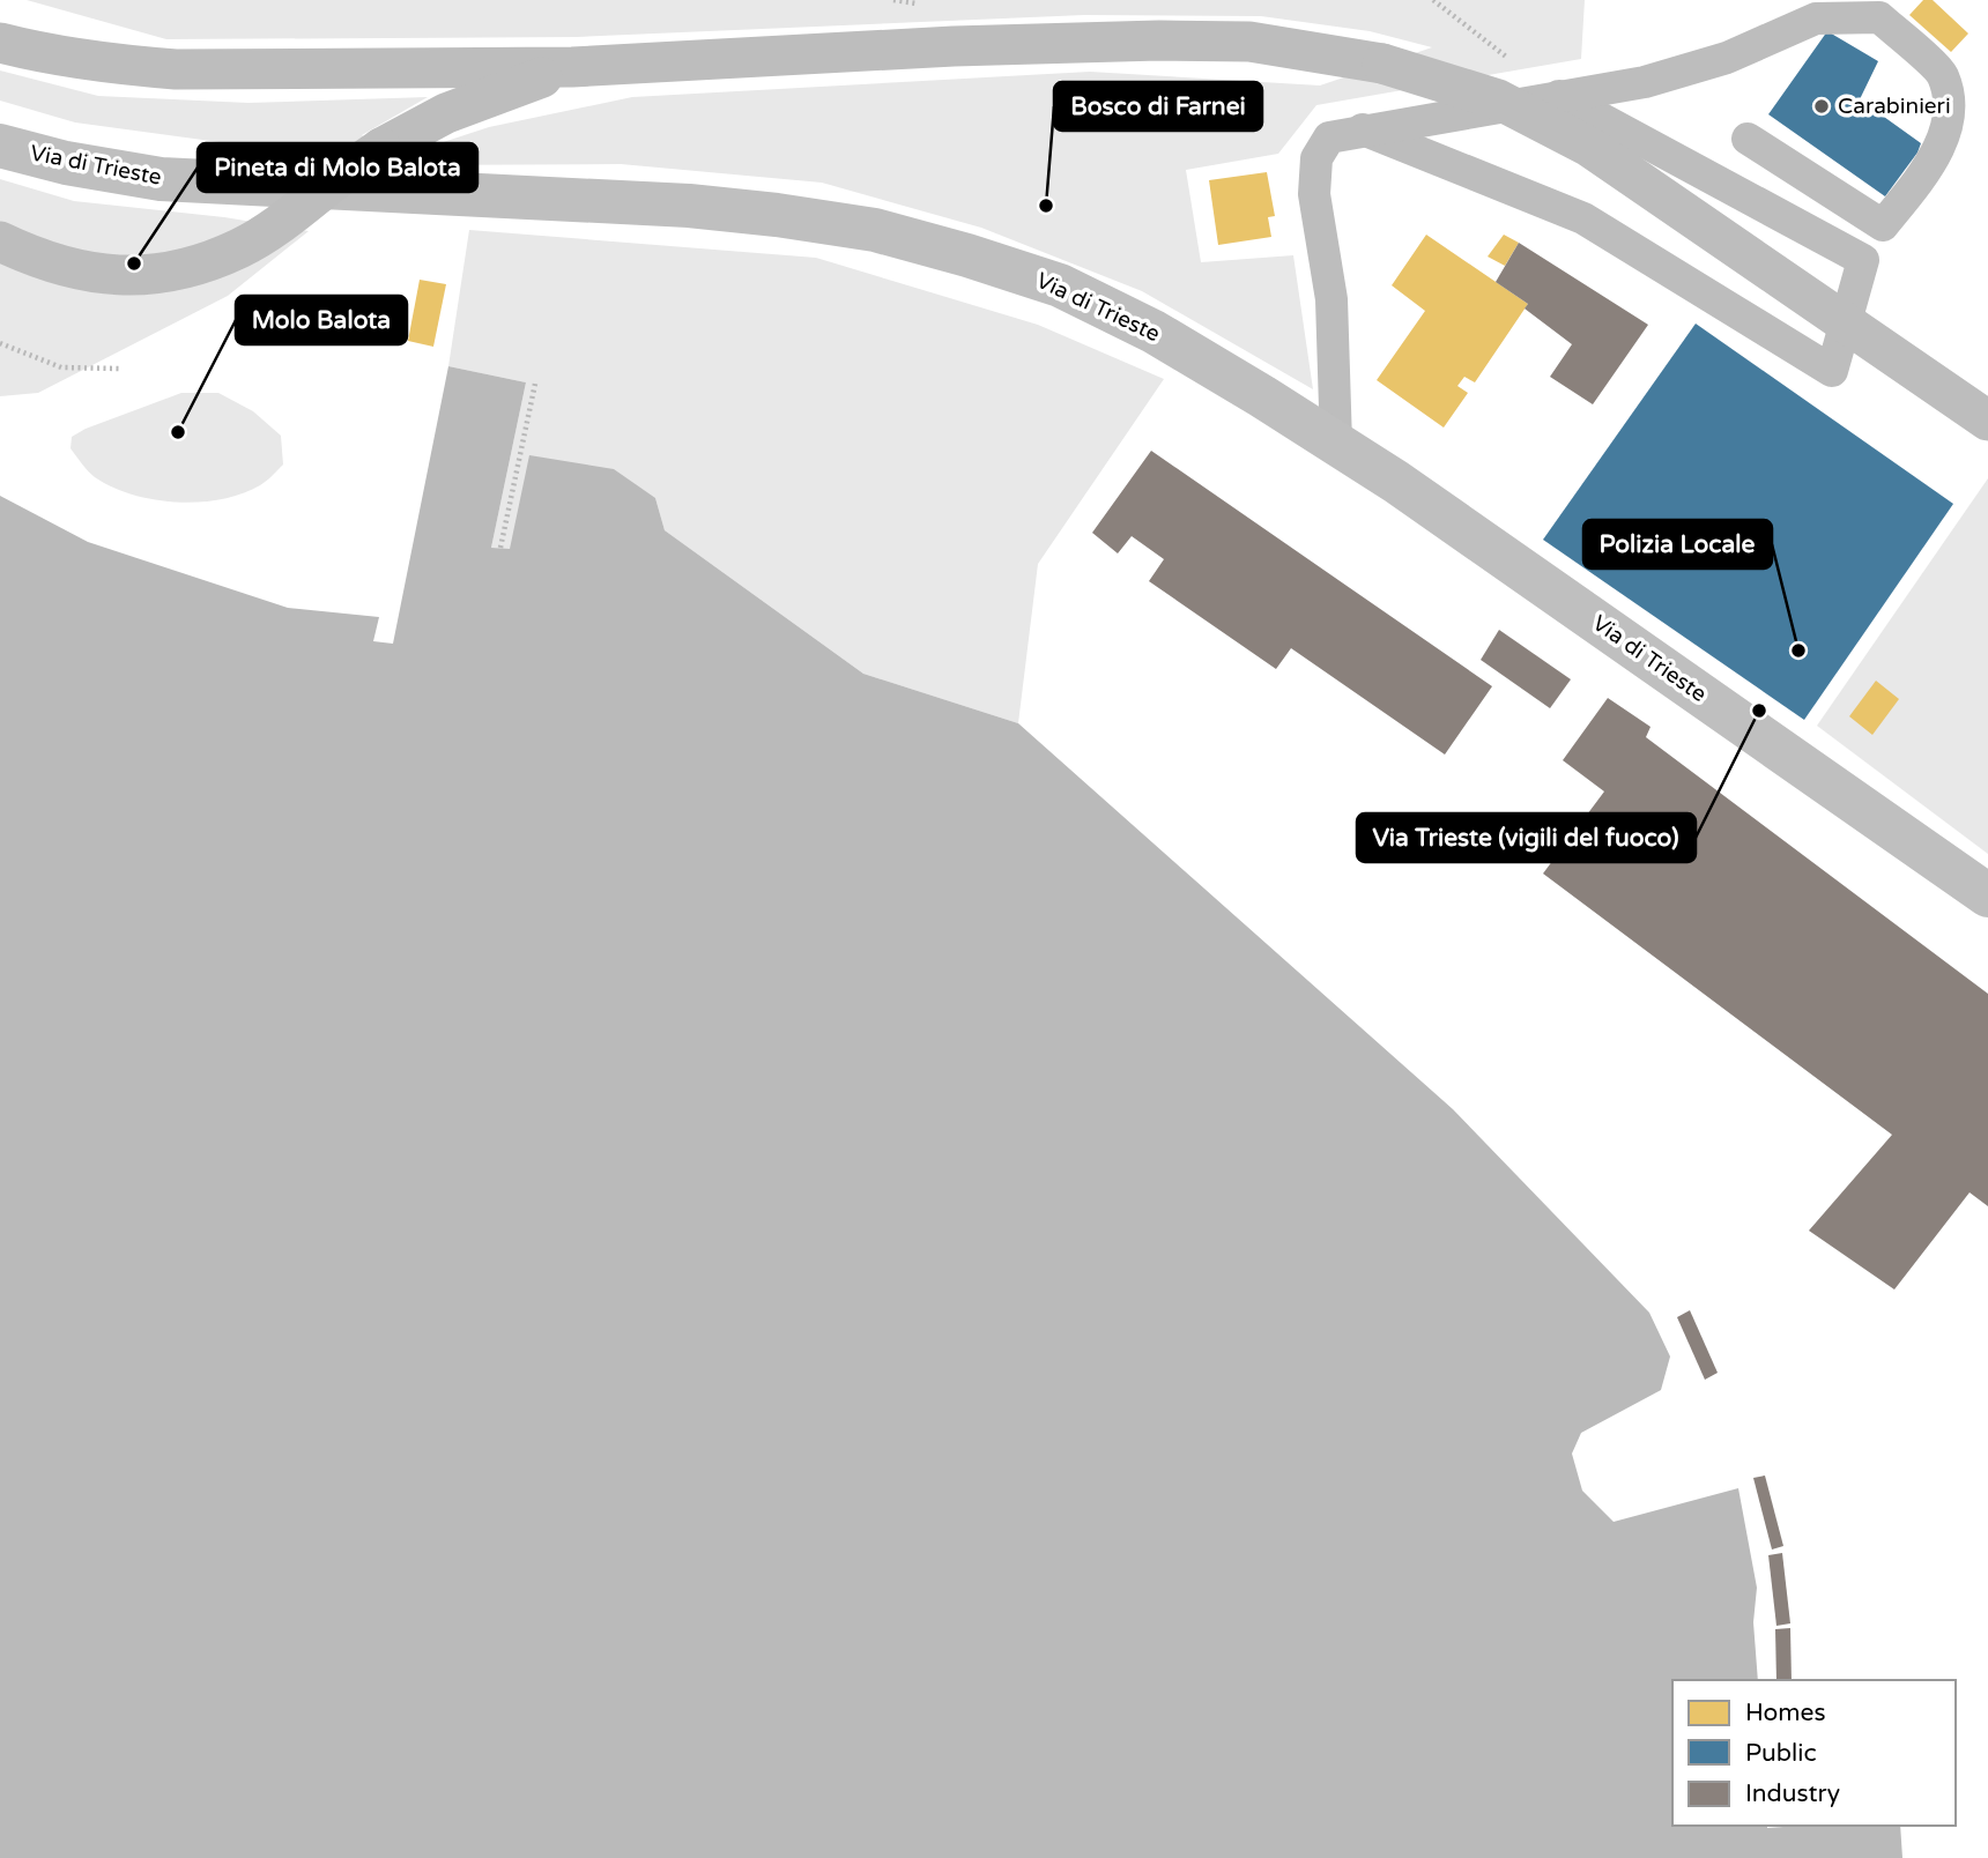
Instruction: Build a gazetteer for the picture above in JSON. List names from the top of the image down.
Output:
{
  "streets": {
    "main road": ["Via di Trieste"]
  },
  "places": [
    "Carabinieri",
    "Bosco di Farnei",
    "Pineta di Molo Balota",
    "Molo Balota",
    "Polizia Locale",
    "Via Trieste (vigili del fuoco)"
  ],
  "legend": ["Homes", "Public", "Industry"]
}
